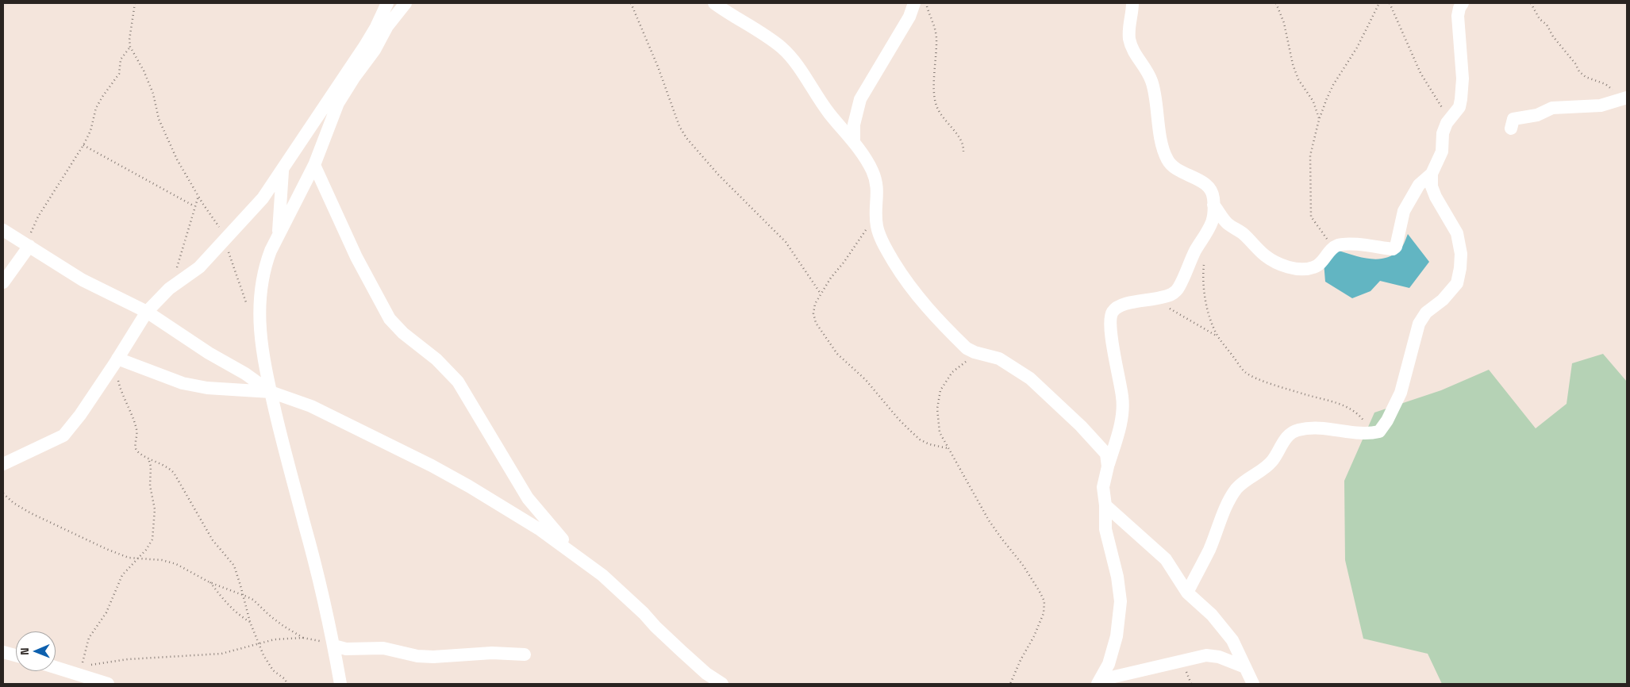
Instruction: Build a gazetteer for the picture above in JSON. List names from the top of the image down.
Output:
{
  "north": "left"
}
